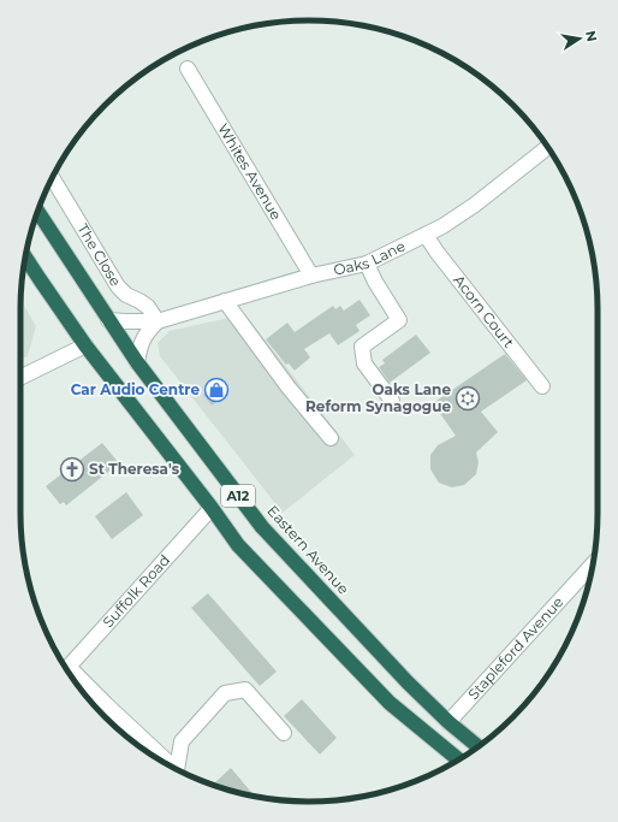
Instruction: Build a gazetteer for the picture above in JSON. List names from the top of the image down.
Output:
{
  "streets": {
    "highway": ["A12", "Eastern Avenue"],
    "street": [
      "Whites Avenue",
      "The Close",
      "Oaks Lane",
      "Acorn Court",
      "Suffolk Road",
      "Stapleford Avenue"
    ]
  },
  "crossings": [
    ["Whites Avenue", "Oaks Lane"],
    ["The Close", "Oaks Lane"],
    ["Oaks Lane", "Acorn Court"],
    ["Oaks Lane", "Eastern Avenue"],
    ["A12", "Suffolk Road"],
    ["Eastern Avenue", "Stapleford Avenue"]
  ],
  "places": {
    "shop": ["Car Audio Centre"],
    "synagogue": ["Oaks Lane Reform Synagogue"],
    "church": ["St Theresa's"]
  },
  "north": "right"
}
